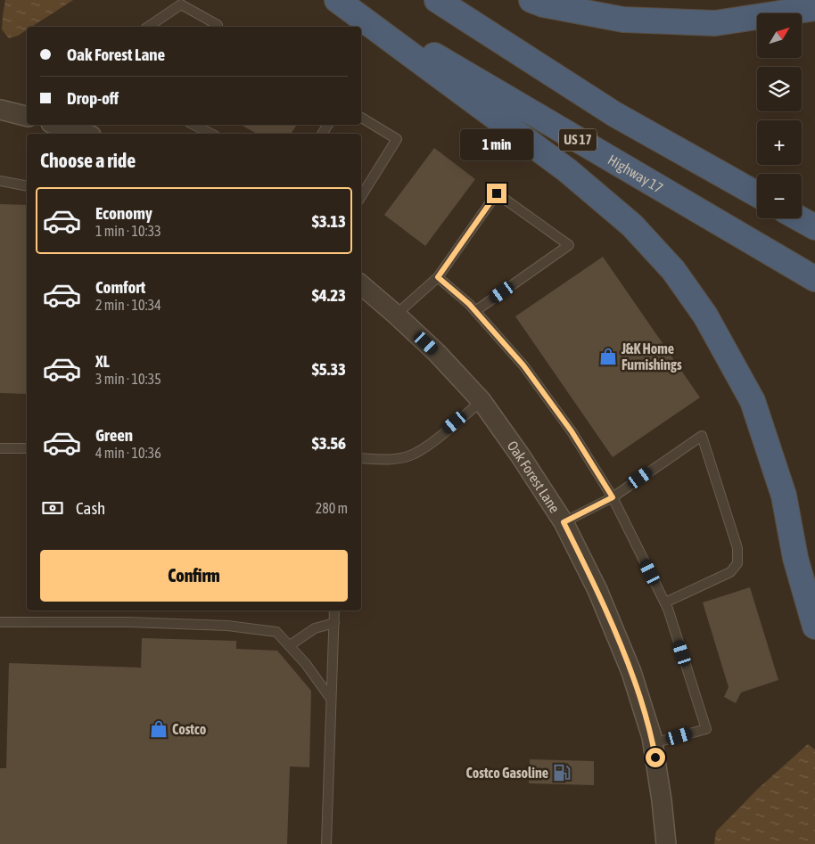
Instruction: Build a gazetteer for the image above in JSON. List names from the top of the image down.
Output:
{
  "streets": {
    "highway": ["US 17", "Highway 17"],
    "street": ["Oak Forest Lane"]
  },
  "places": {
    "shop": ["J&K Home Furnishings", "Costco"],
    "fuel station": ["Costco Gasoline"]
  },
  "north": "top right",
  "page": {
    "map_buttons": ["+", "−"],
    "banner": ["Oak Forest Lane", "Drop-off"],
    "bubble": "1 min",
    "heading": "Choose a ride",
    "list": [
      {
        "name": "Economy",
        "note": "1 min · 10:33",
        "value": "$3.13"
      },
      {
        "name": "Comfort",
        "note": "2 min · 10:34",
        "value": "$4.23"
      },
      {
        "name": "XL",
        "note": "3 min · 10:35",
        "value": "$5.33"
      },
      {
        "name": "Green",
        "note": "4 min · 10:36",
        "value": "$3.56"
      }
    ],
    "pay": ["Cash", "280 m"],
    "buttons": "Confirm"
  }
}
